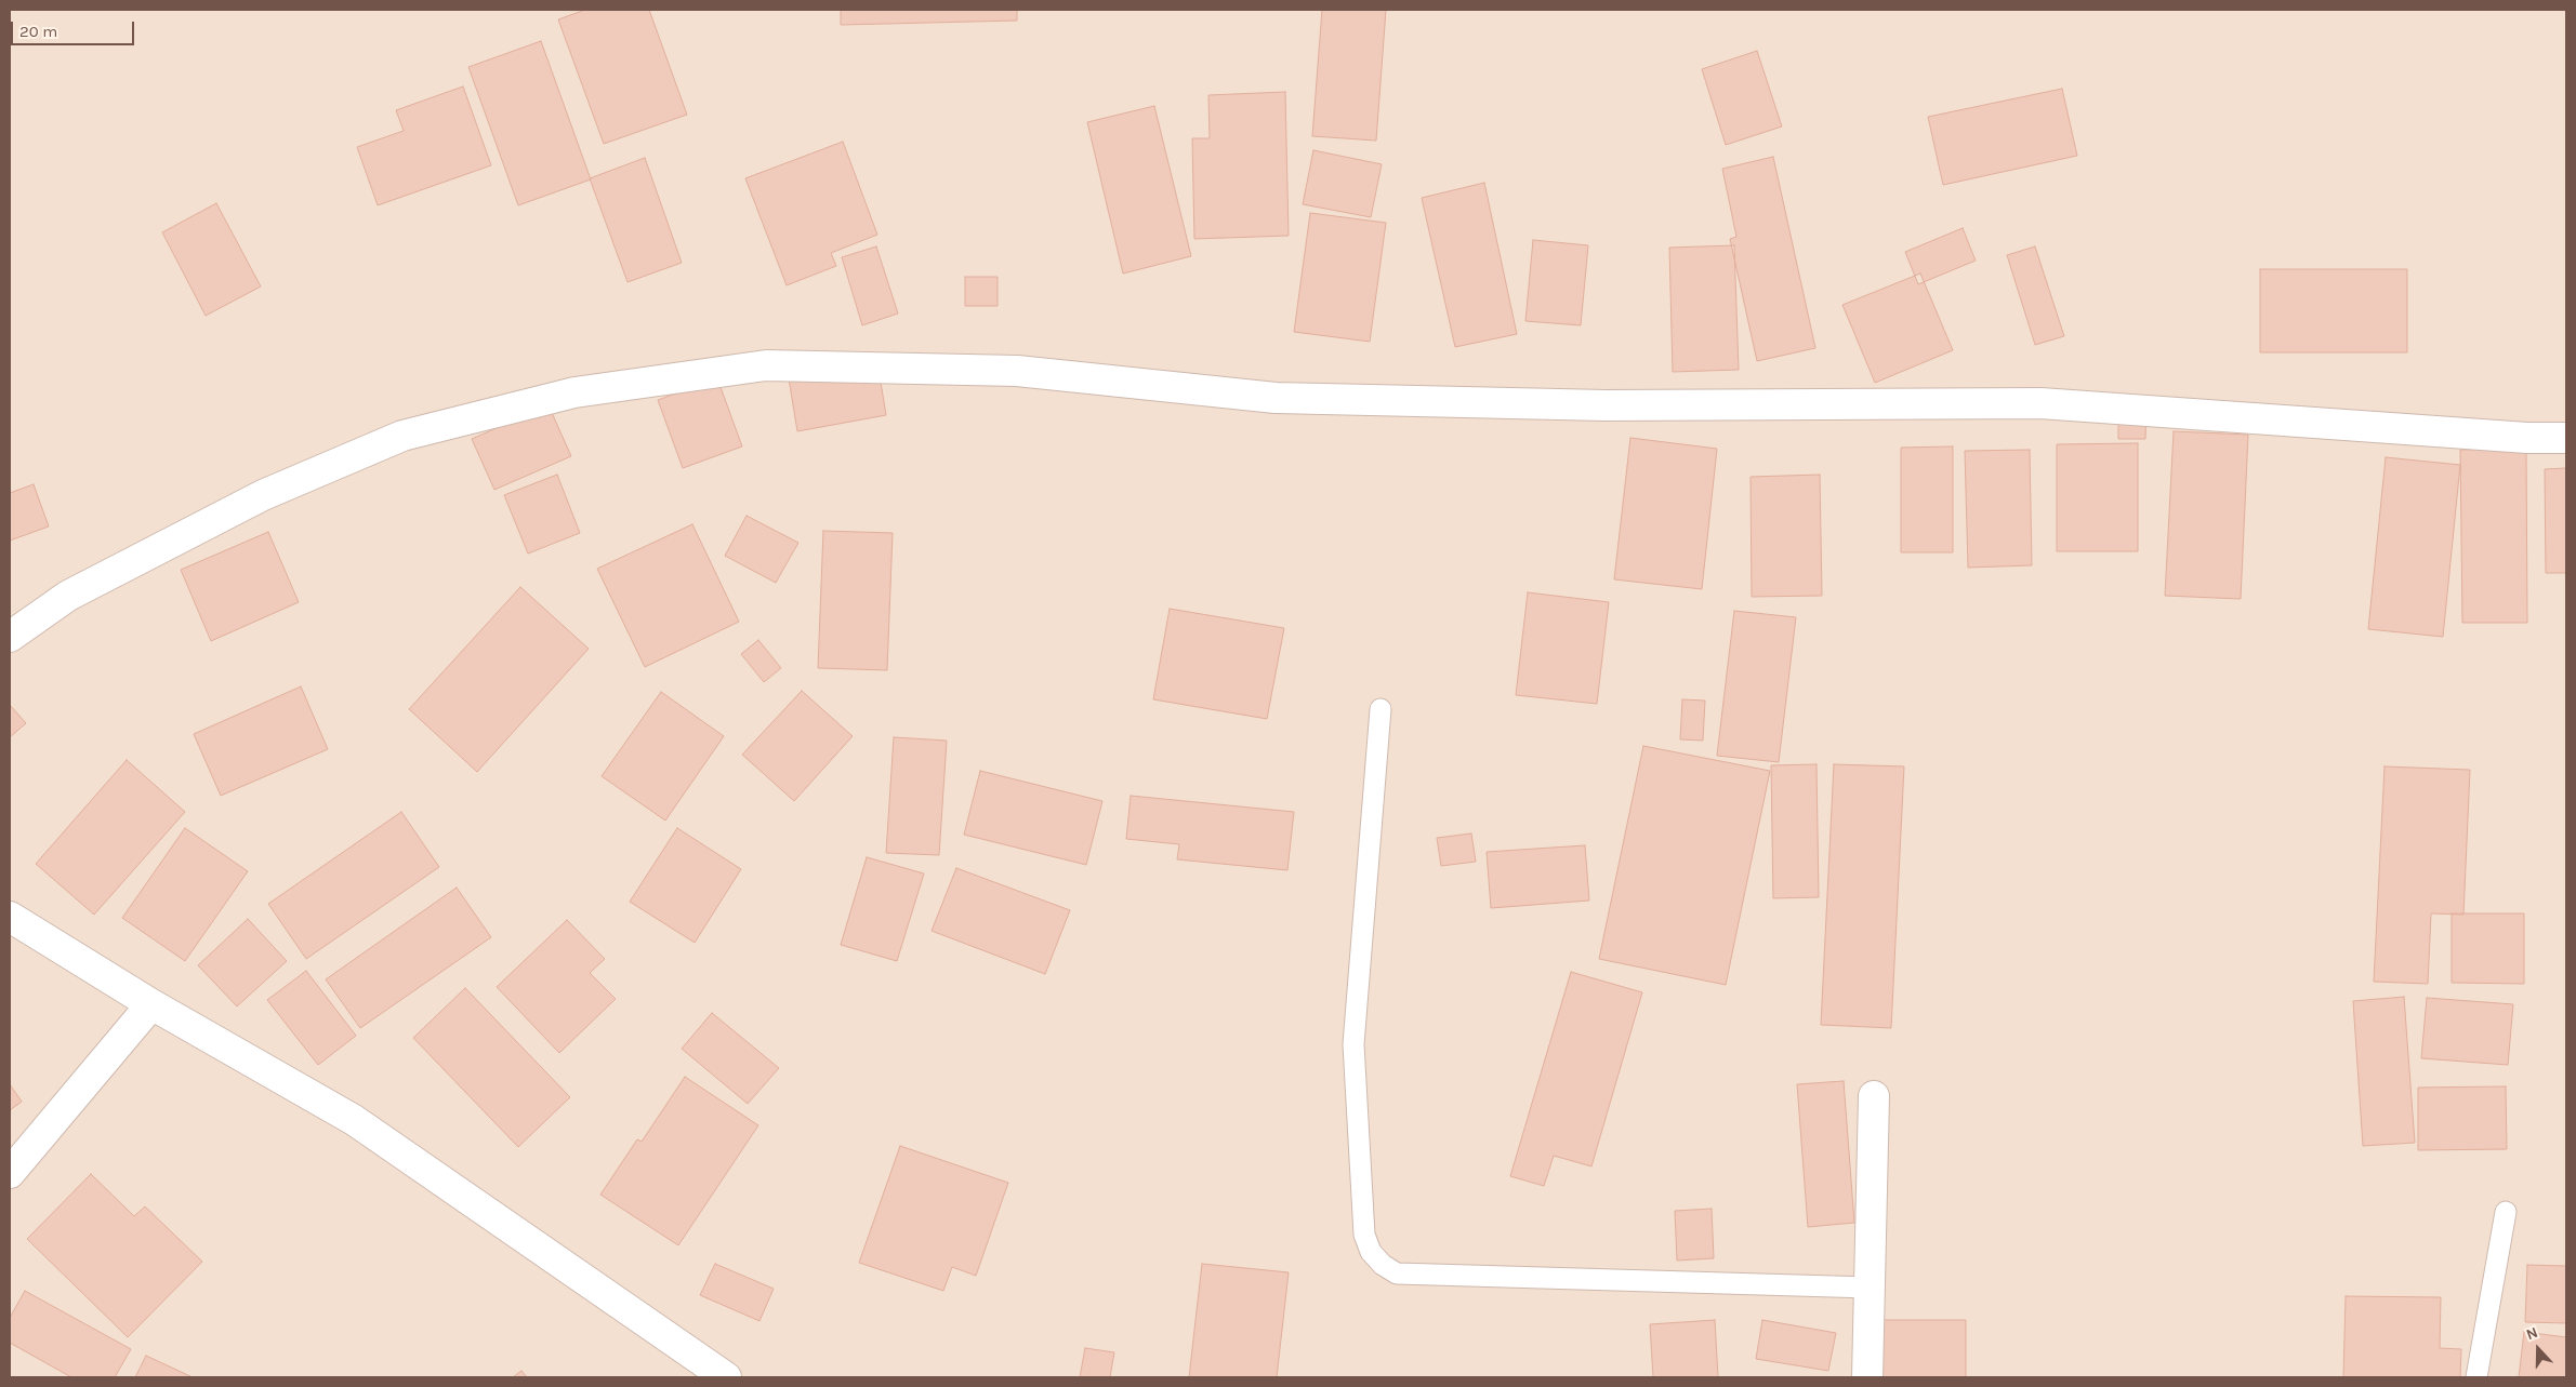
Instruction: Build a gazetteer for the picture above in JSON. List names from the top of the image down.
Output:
{
  "scale_bar": "20 m",
  "north": "top"
}
